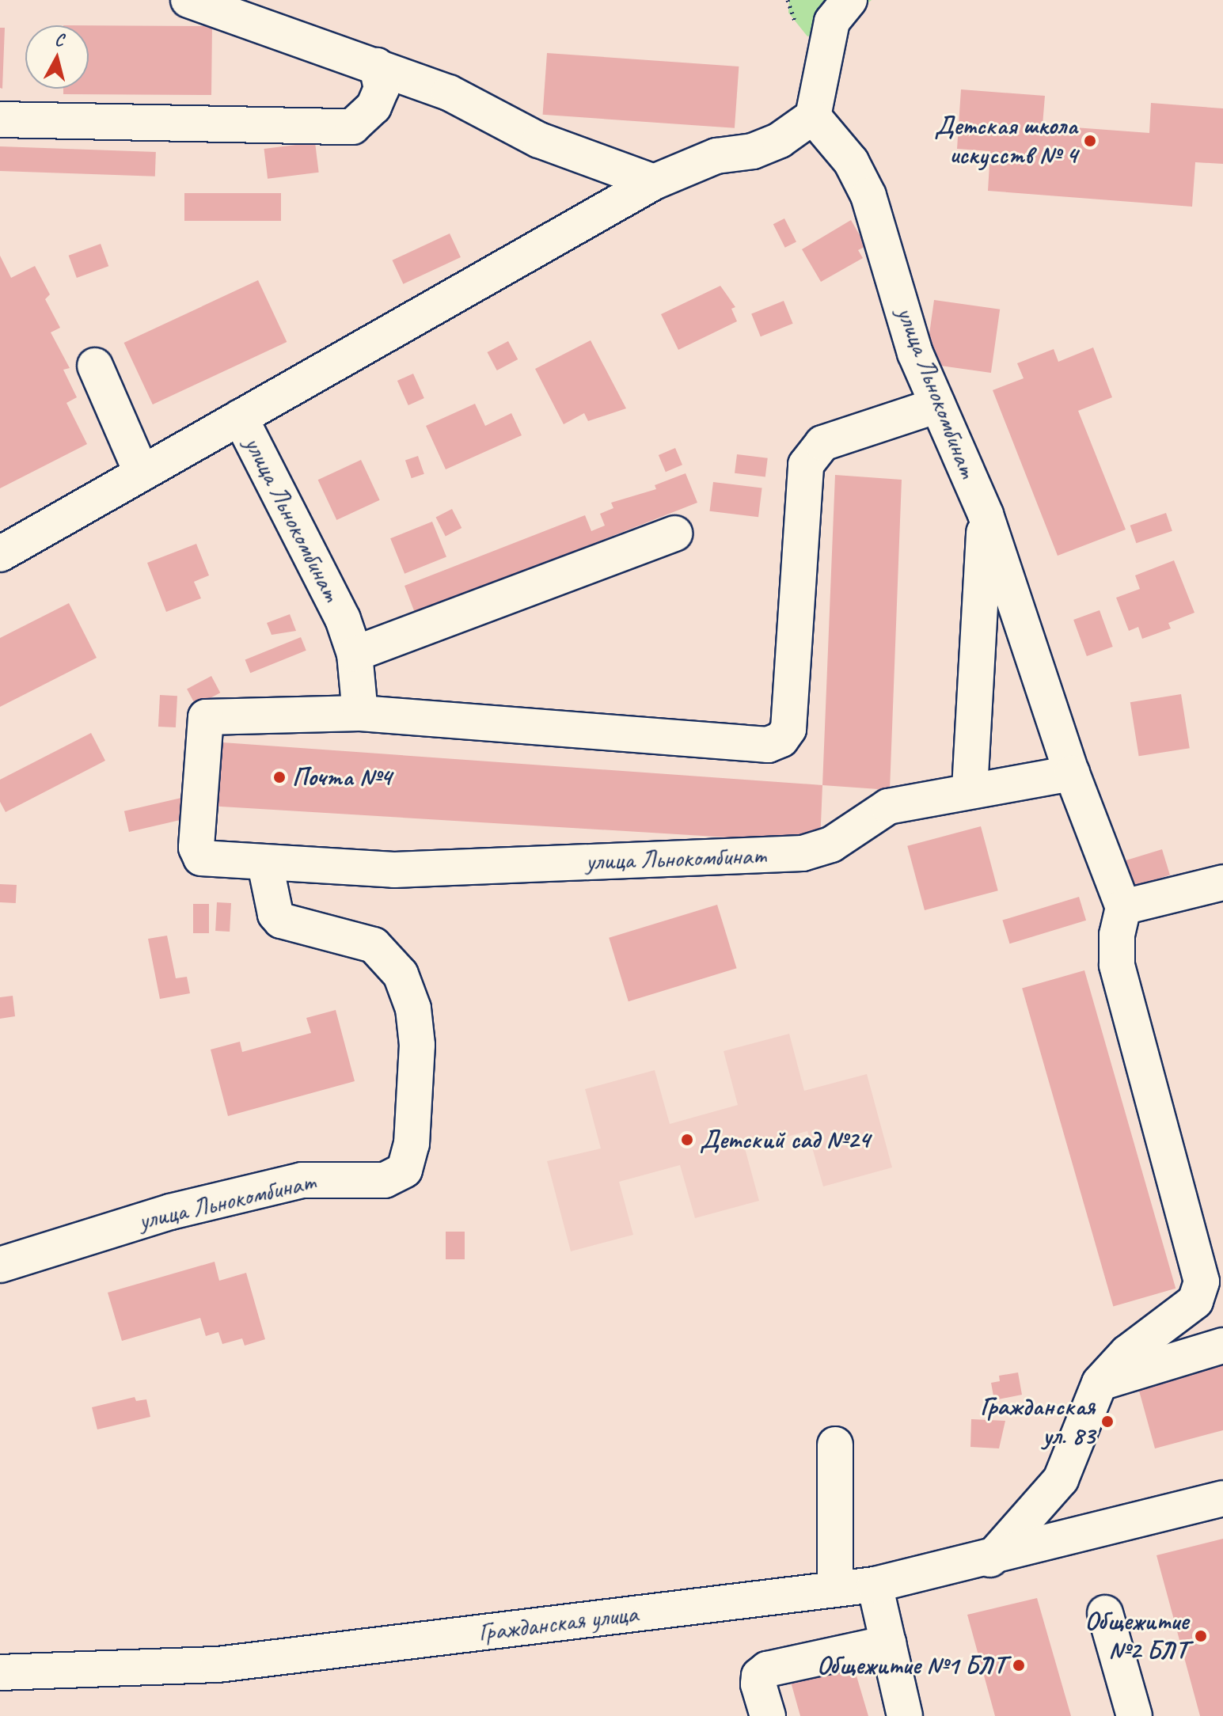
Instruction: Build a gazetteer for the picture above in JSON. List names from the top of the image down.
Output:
{
  "streets": {
    "street": ["улица Льнокомбинат", "Гражданская улица"]
  },
  "places": [
    "Детская школа искусств № 4",
    "Почта №4",
    "Детский сад №24",
    "Гражданская ул. 83",
    "Общежитие №2 БЛТ",
    "Общежитие №1 БЛТ"
  ],
  "north": "top"
}
